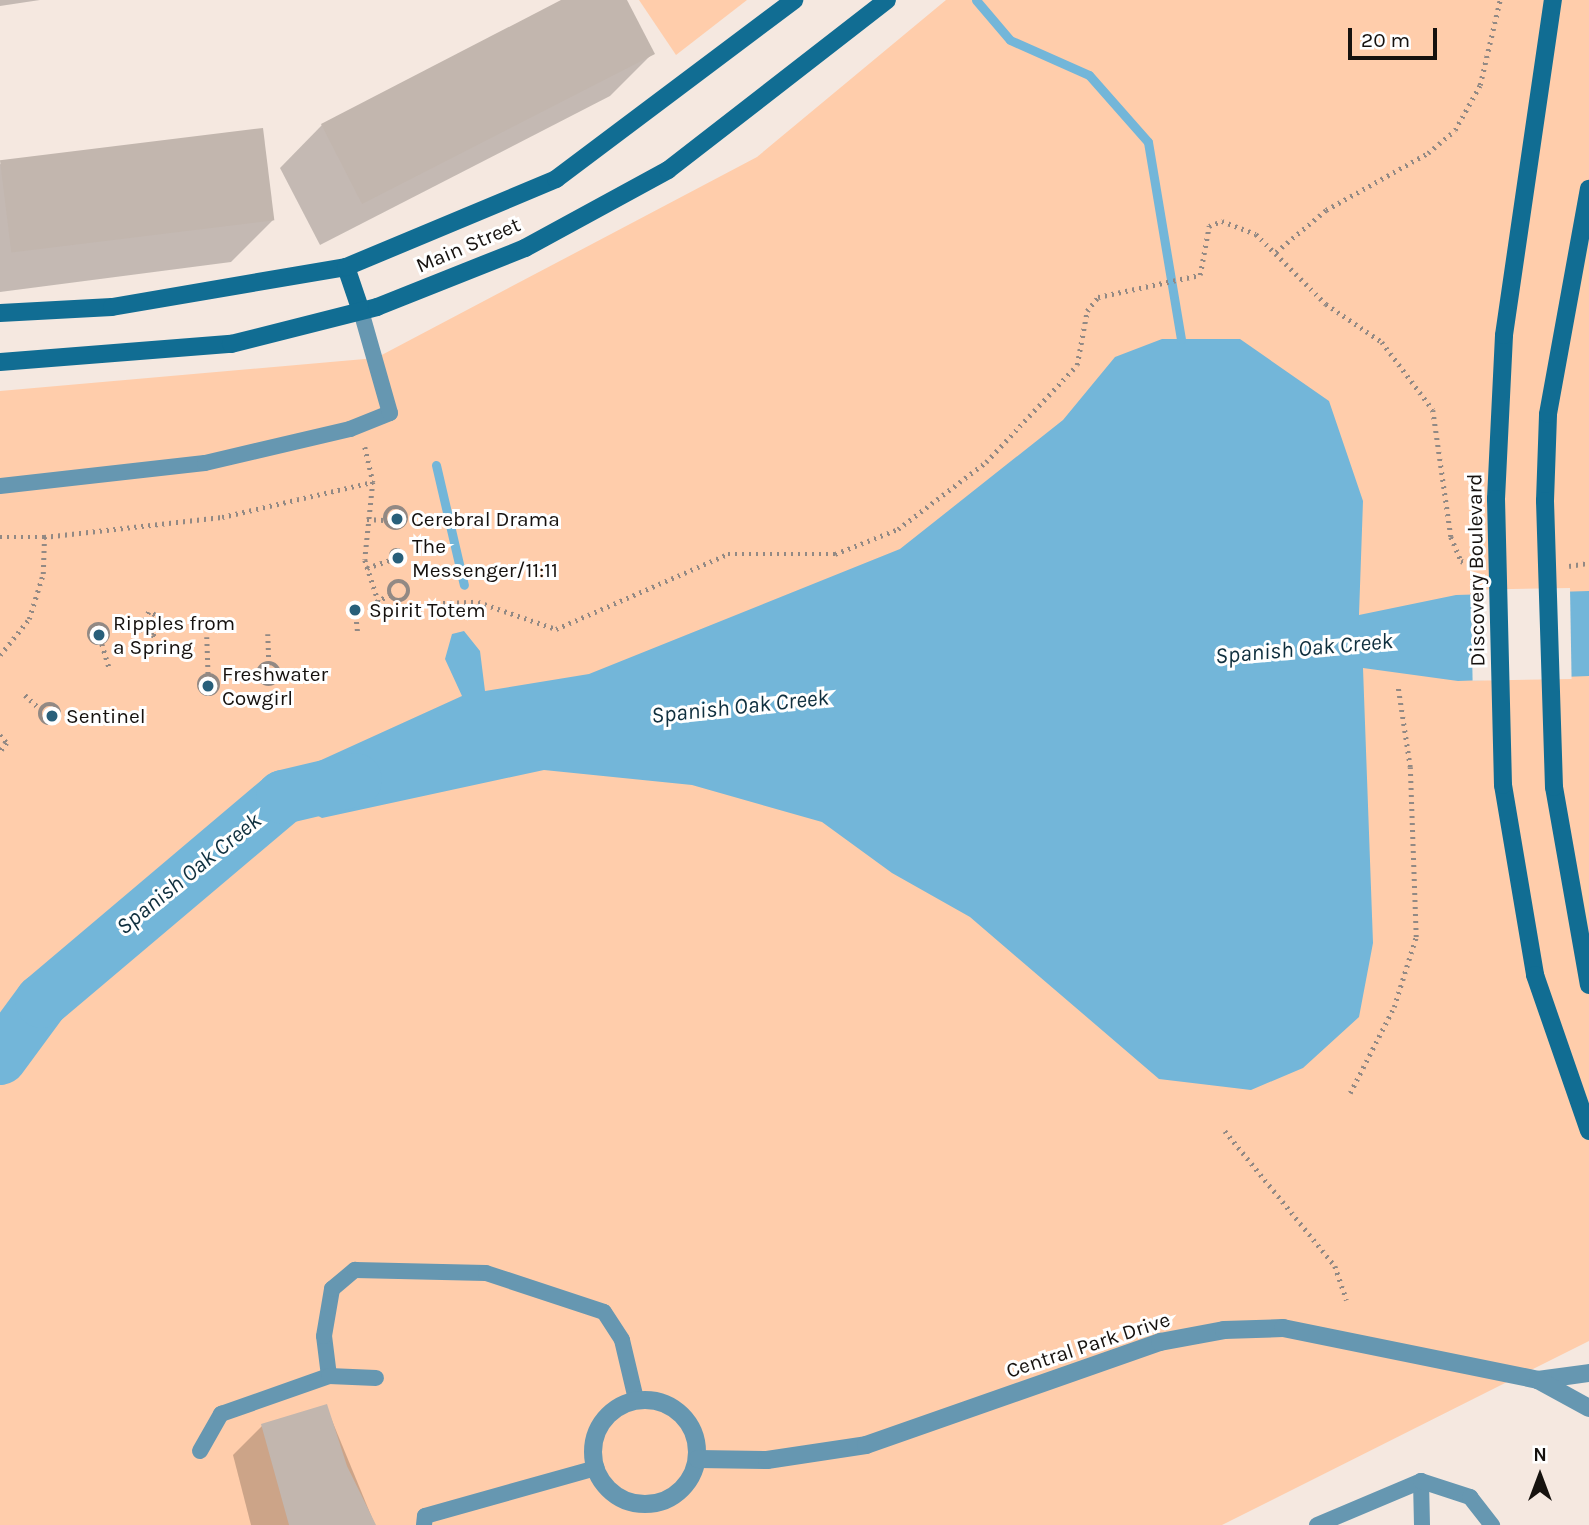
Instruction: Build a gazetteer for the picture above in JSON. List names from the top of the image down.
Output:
{
  "streets": {
    "street": ["Main Street", "Discovery Boulevard", "Central Park Drive"]
  },
  "water": ["Spanish Oak Creek"],
  "places": [
    "Cerebral Drama",
    "The Messenger/11:11",
    "Spirit Totem",
    "Ripples from a Spring",
    "Freshwater Cowgirl",
    "Sentinel"
  ],
  "scale_bar": "20 m",
  "north": "top"
}
